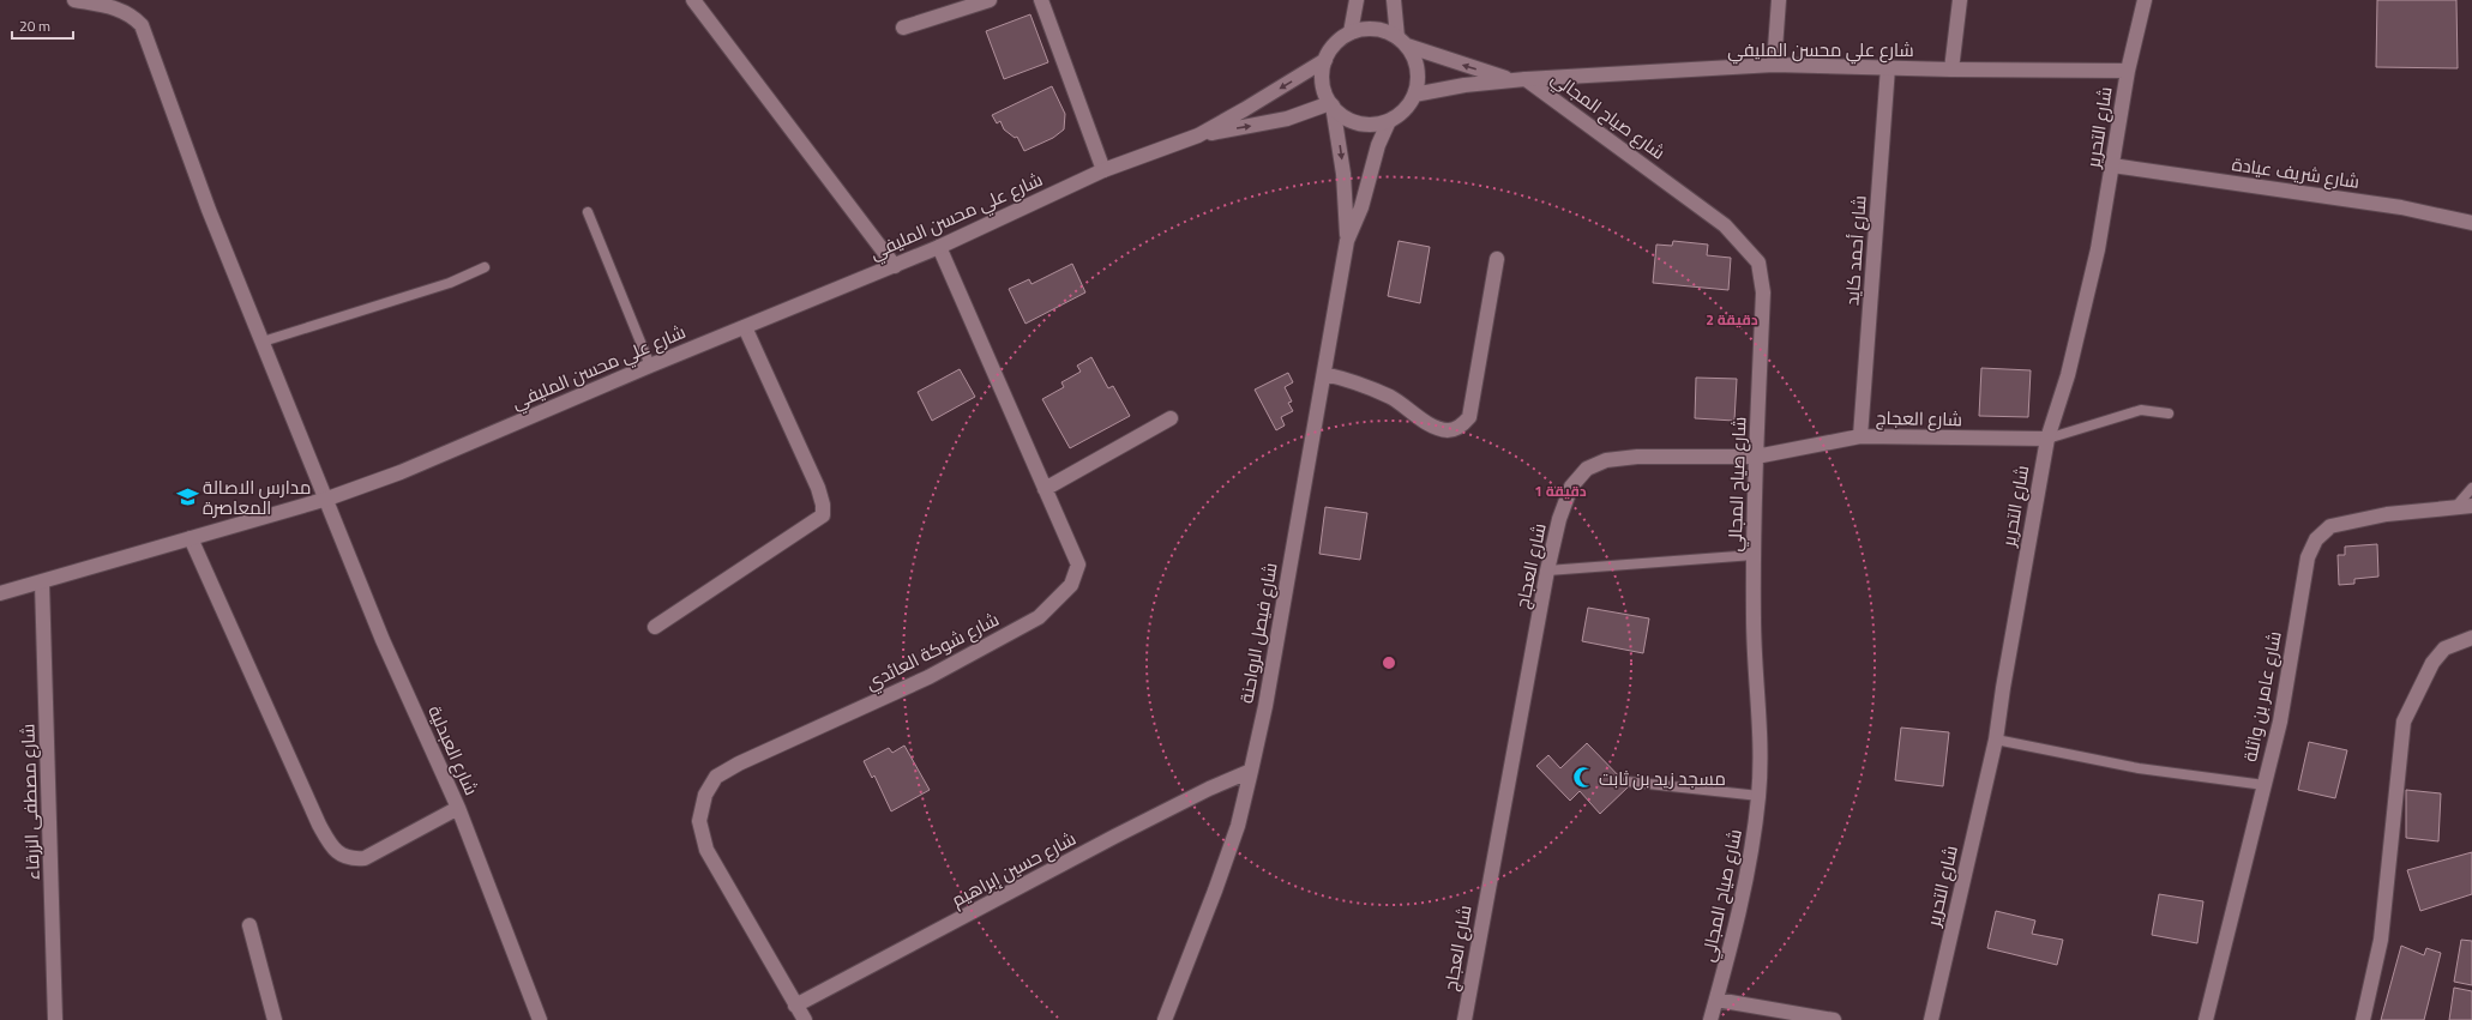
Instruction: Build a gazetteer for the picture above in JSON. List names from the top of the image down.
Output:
{
  "streets": {
    "street": [
      "شارع علي محسن المليفي",
      "شارع صياح المجالي",
      "شارع التحرير",
      "شارع شريف عيادة",
      "شارع أحمد كايد",
      "شارع العجاج",
      "شارع فيصل الرواحنة",
      "شارع شوكة العائدي",
      "شارع عامر بن واثلة",
      "شارع العبدلية",
      "شارع مصطفى الزرقاء",
      "شارع حسين إبراهيم"
    ]
  },
  "crossings": [
    ["شارع علي محسن المليفي", "شارع صياح المجالي"],
    ["شارع علي محسن المليفي", "شارع التحرير"],
    ["شارع علي محسن المليفي", "شارع أحمد كايد"],
    ["شارع علي محسن المليفي", "شارع فيصل الرواحنة"],
    ["شارع علي محسن المليفي", "شارع شوكة العائدي"],
    ["شارع علي محسن المليفي", "شارع العبدلية"],
    ["شارع علي محسن المليفي", "شارع مصطفى الزرقاء"],
    ["شارع صياح المجالي", "شارع العجاج"],
    ["شارع التحرير", "شارع شريف عيادة"],
    ["شارع التحرير", "شارع العجاج"],
    ["شارع أحمد كايد", "شارع العجاج"],
    ["شارع فيصل الرواحنة", "شارع حسين إبراهيم"],
    ["شارع شوكة العائدي", "شارع حسين إبراهيم"]
  ],
  "places": {
    "school or university": ["مدارس الاصالة المعاصرة"],
    "mosque": ["مسجد زيد بن ثابت"]
  },
  "scale_bar": "20 m",
  "rings": ["2 دقيقة", "1 دقيقة"]
}
